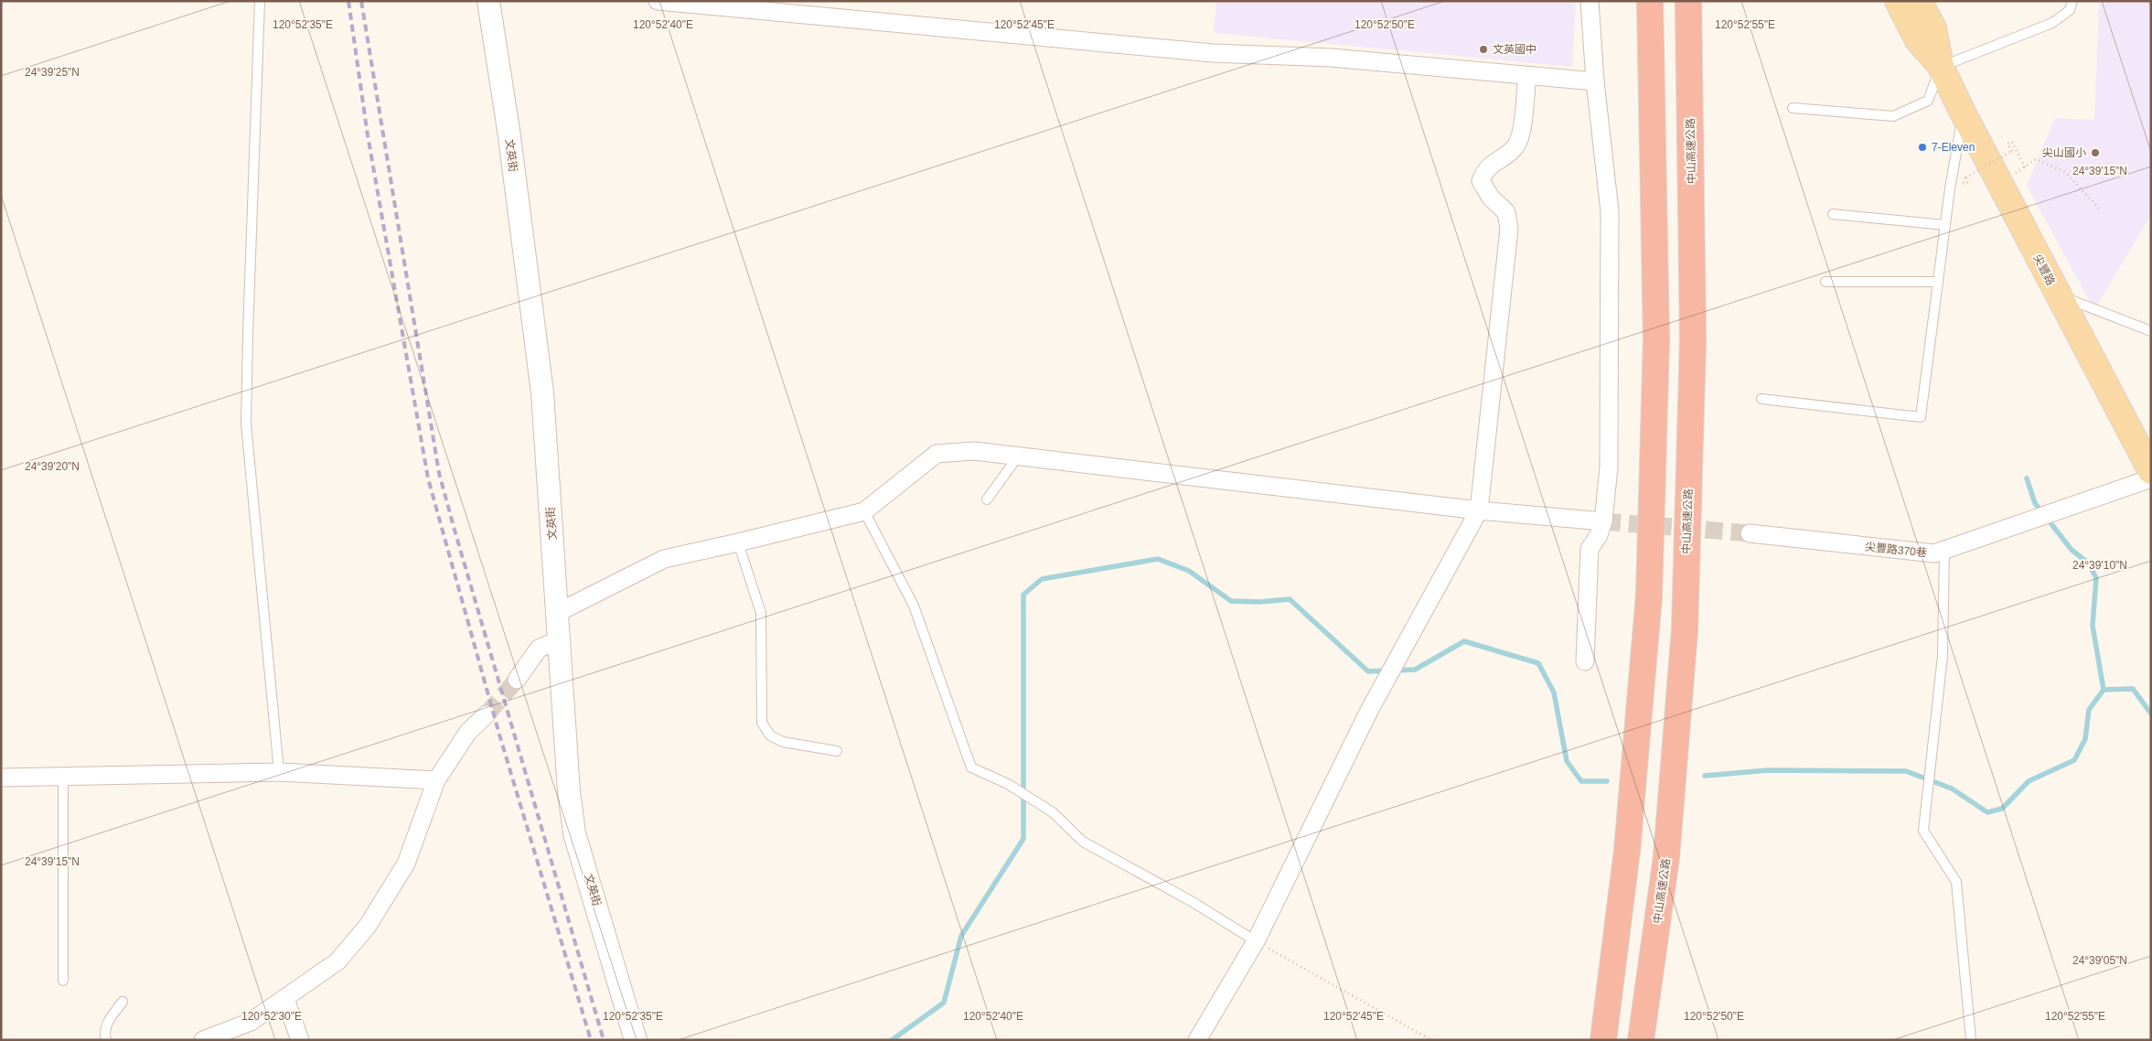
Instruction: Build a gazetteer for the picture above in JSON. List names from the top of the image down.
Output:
{
  "streets": {
    "highway": ["中山高速公路"],
    "main road": ["尖豐路"],
    "street": ["文英街", "尖豐路370巷"]
  },
  "places": ["文英國中", "7-Eleven", "尖山國小"],
  "coordinates": [
    "120°52'35\"E",
    "120°52'40\"E",
    "120°52'45\"E",
    "120°52'50\"E",
    "120°52'55\"E",
    "24°39'25\"N",
    "24°39'15\"N",
    "24°39'20\"N",
    "24°39'10\"N",
    "24°39'05\"N",
    "120°52'30\"E"
  ]
}
